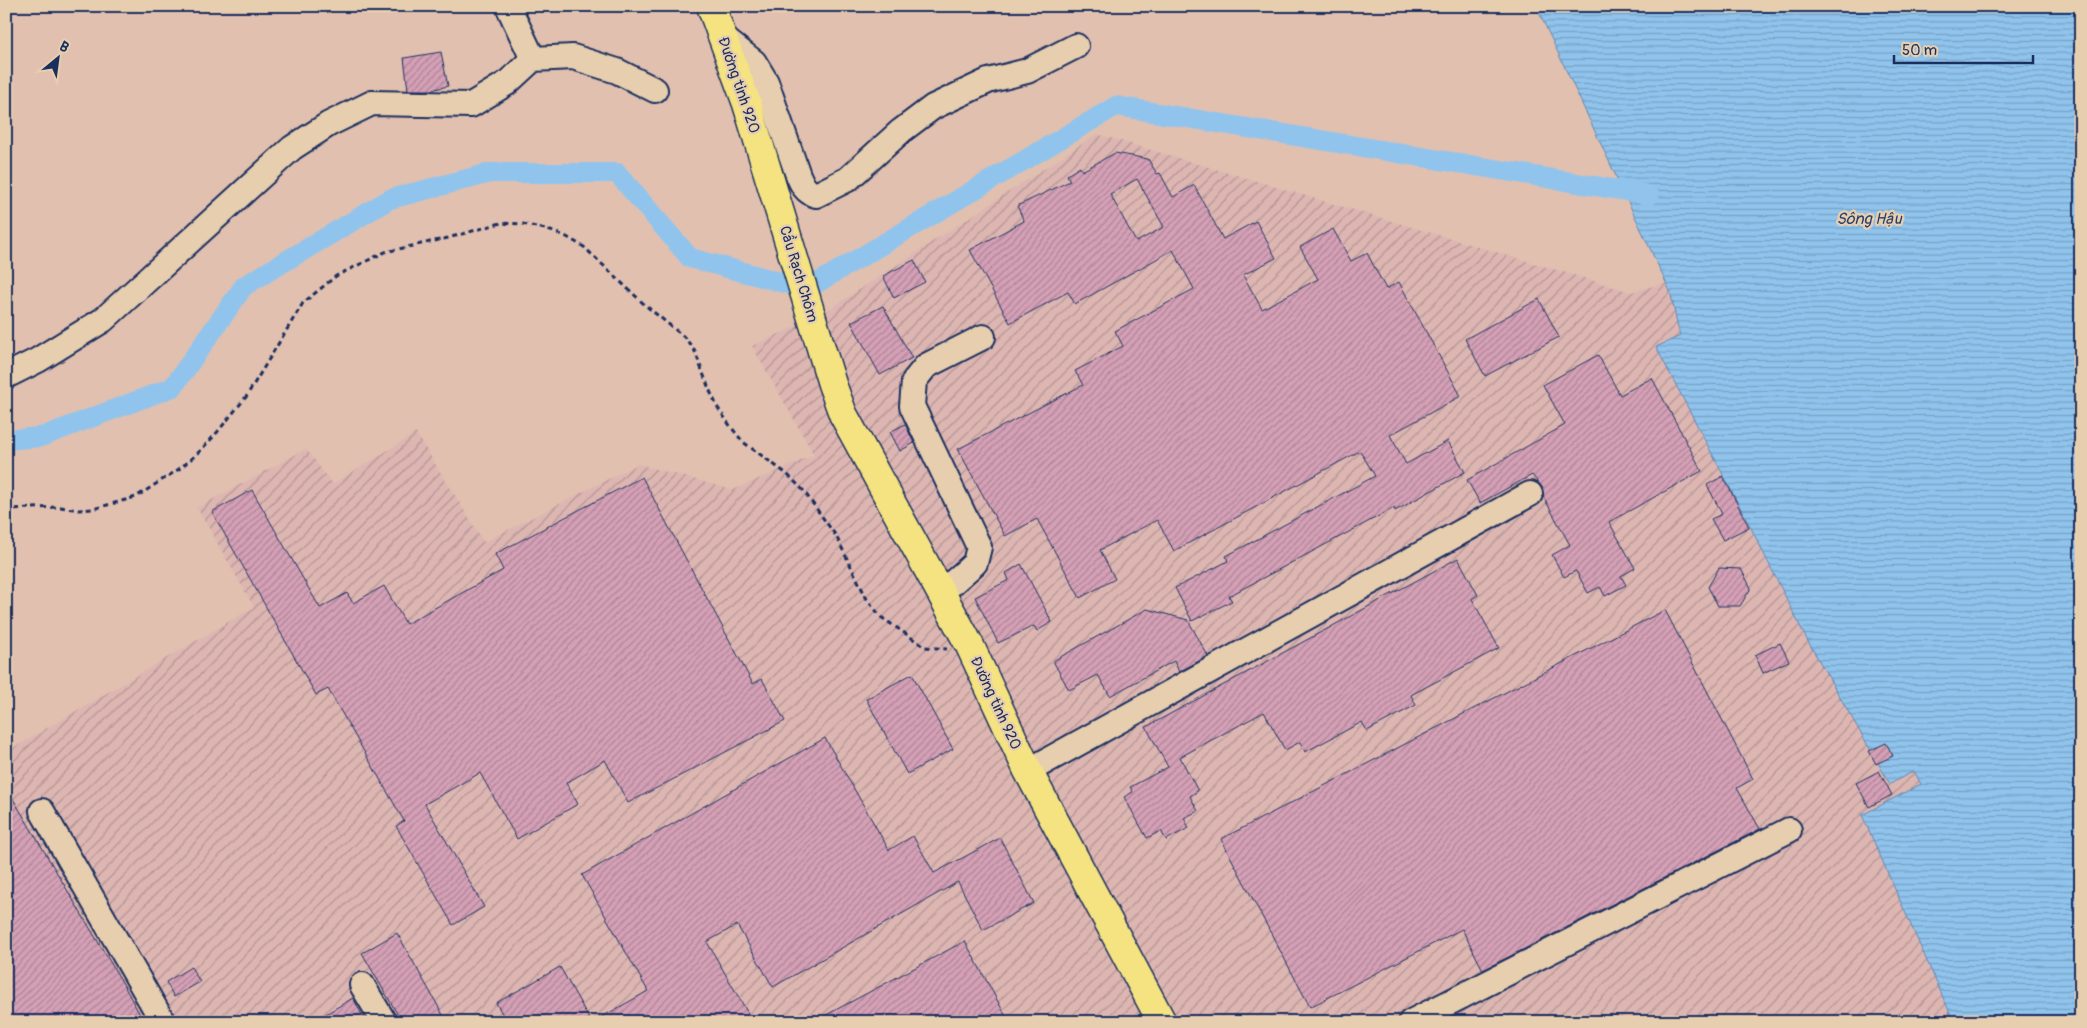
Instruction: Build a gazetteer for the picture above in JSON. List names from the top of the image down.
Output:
{
  "streets": {
    "main road": ["Đường tỉnh 920", "Cầu Rạch Chôm"]
  },
  "crossings": [
    ["Đường tỉnh 920", "Cầu Rạch Chôm"]
  ],
  "water": ["Sông Hậu"],
  "scale_bar": "50 m",
  "north": "top right"
}
